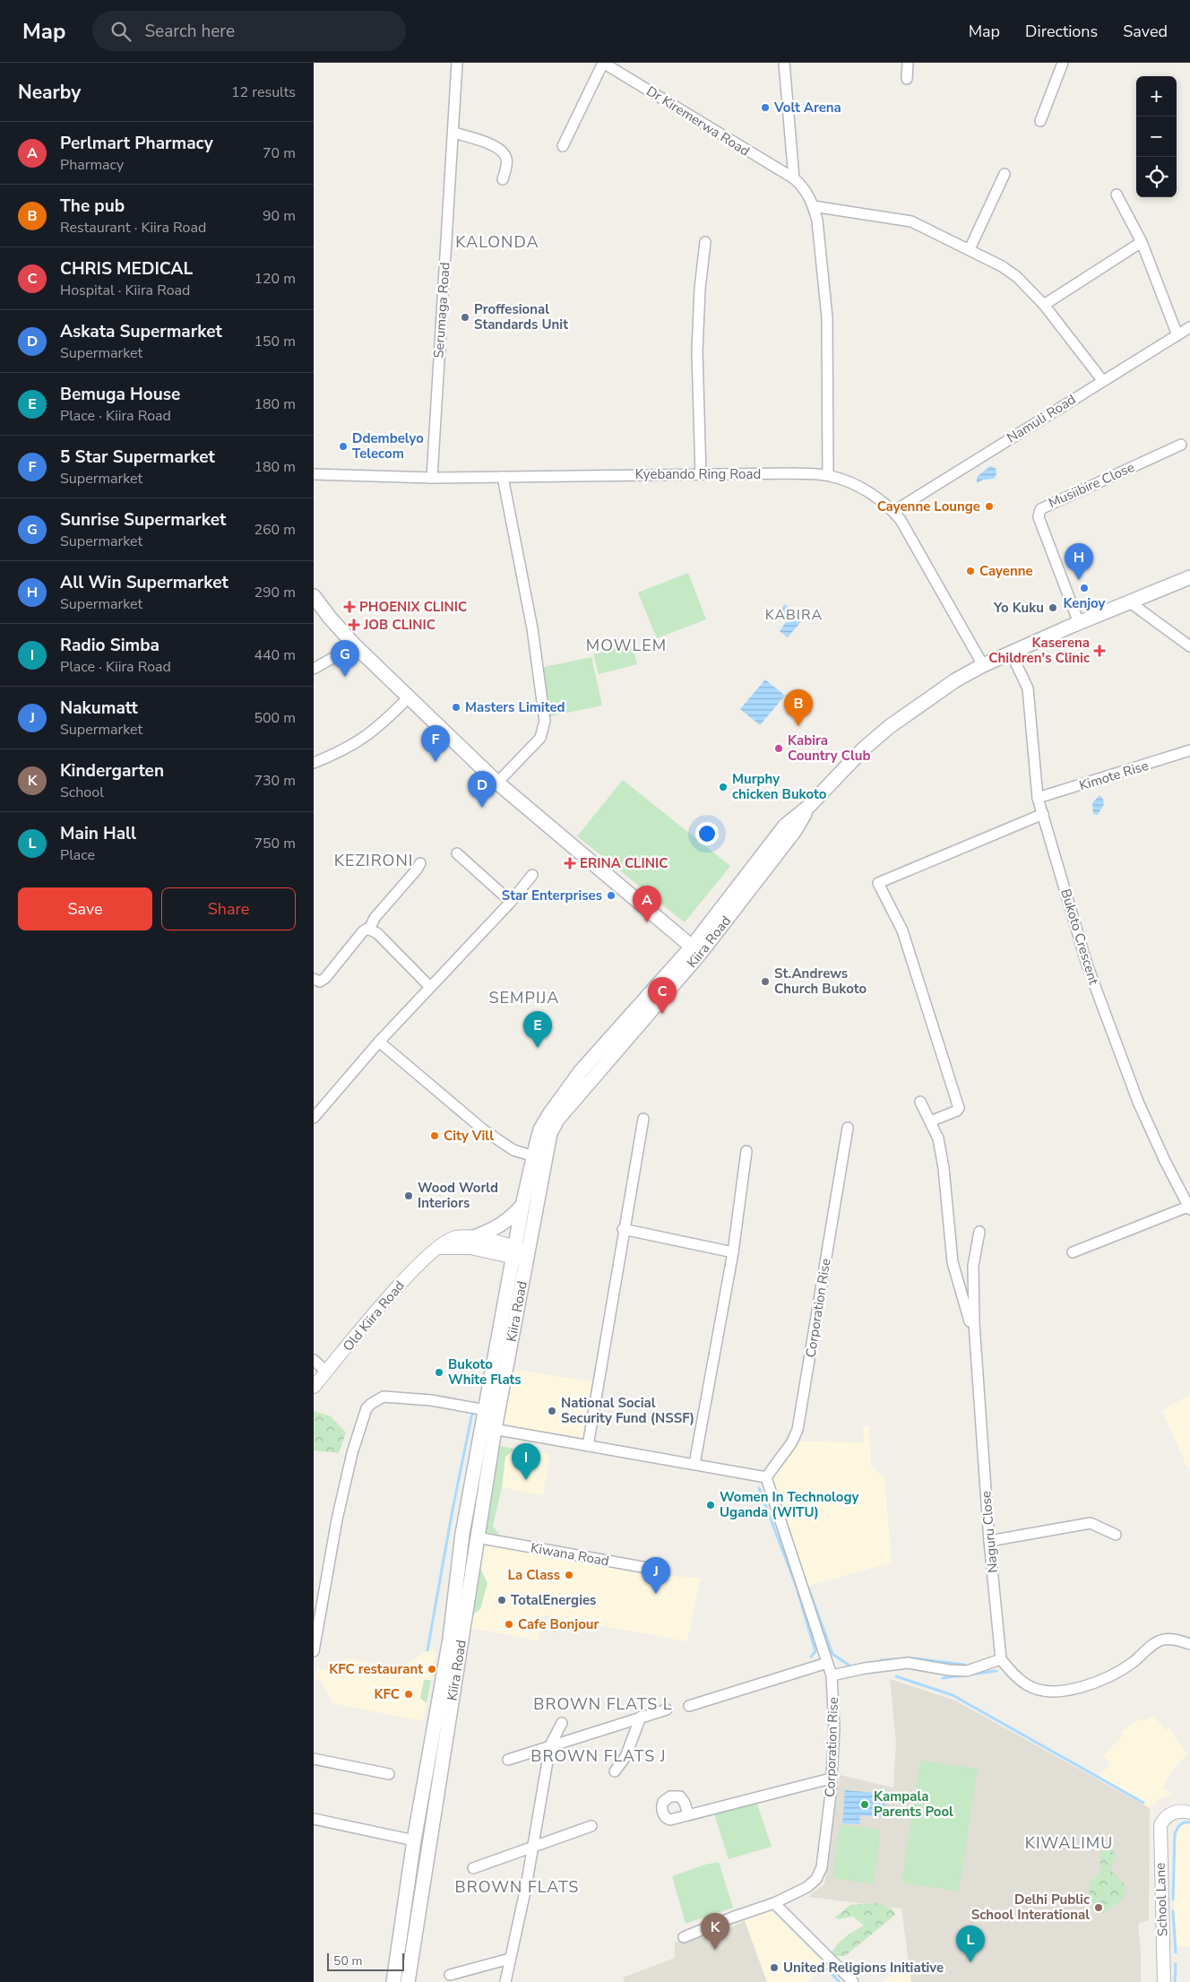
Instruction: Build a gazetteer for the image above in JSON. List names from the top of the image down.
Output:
{
  "streets": {
    "main road": ["Kiira Road"],
    "street": [
      "Dr Kiremerwa Road",
      "Serumaga Road",
      "Namuli Road",
      "Kyebando Ring Road",
      "Musiibire Close",
      "Kimote Rise",
      "Bukoto Crescent",
      "Corporation Rise",
      "Old Kiira Road",
      "Naguru Close",
      "Kiwana Road",
      "School Lane"
    ]
  },
  "crossings": [
    ["Serumaga Road", "Kyebando Ring Road"],
    ["Namuli Road", "Kyebando Ring Road"],
    ["Kyebando Ring Road", "Kiira Road"],
    ["Musiibire Close", "Kiira Road"],
    ["Kimote Rise", "Bukoto Crescent"],
    ["Bukoto Crescent", "Kiira Road"],
    ["Kiira Road", "Old Kiira Road"],
    ["Kiira Road", "Kiwana Road"]
  ],
  "districts": [
    "KALONDA",
    "KABIRA",
    "MOWLEM",
    "KEZIRONI",
    "SEMPIJA",
    "BROWN FLATS L",
    "BROWN FLATS J",
    "KIWALIMU",
    "BROWN FLATS"
  ],
  "places": {
    "other": [
      "Volt Arena",
      "Proffesional Standards Unit",
      "Ddembelyo Telecom",
      "Cayenne Lounge",
      "Cayenne",
      "Kenjoy",
      "Yo Kuku",
      "Masters Limited",
      "Kabira Country Club",
      "Murphy chicken Bukoto",
      "Star Enterprises",
      "St.Andrews Church Bukoto",
      "City Vill",
      "Wood World Interiors",
      "Bukoto White Flats",
      "National Social Security Fund (NSSF)",
      "Women In Technology Uganda (WITU)",
      "La Class",
      "TotalEnergies",
      "Cafe Bonjour",
      "KFC restaurant",
      "KFC",
      "Kampala Parents Pool",
      "Delhi Public School Interational",
      "United Religions Initiative"
    ],
    "health": [
      "PHOENIX CLINIC",
      "JOB CLINIC",
      "Kaserena Children's Clinic",
      "ERINA CLINIC"
    ]
  },
  "scale_bar": "50 m",
  "page": {
    "header": "Map",
    "search": "Search here",
    "nav": ["Map", "Directions", "Saved"],
    "heading": ["Nearby", "12 results"],
    "map_buttons": ["+", "−"],
    "list": [
      {
        "mark": "A",
        "name": "Perlmart Pharmacy",
        "note": "Pharmacy",
        "value": "70 m"
      },
      {
        "mark": "B",
        "name": "The pub",
        "note": "Restaurant · Kiira Road",
        "value": "90 m"
      },
      {
        "mark": "C",
        "name": "CHRIS MEDICAL",
        "note": "Hospital · Kiira Road",
        "value": "120 m"
      },
      {
        "mark": "D",
        "name": "Askata Supermarket",
        "note": "Supermarket",
        "value": "150 m"
      },
      {
        "mark": "E",
        "name": "Bemuga House",
        "note": "Place · Kiira Road",
        "value": "180 m"
      },
      {
        "mark": "F",
        "name": "5 Star Supermarket",
        "note": "Supermarket",
        "value": "180 m"
      },
      {
        "mark": "G",
        "name": "Sunrise Supermarket",
        "note": "Supermarket",
        "value": "260 m"
      },
      {
        "mark": "H",
        "name": "All Win Supermarket",
        "note": "Supermarket",
        "value": "290 m"
      },
      {
        "mark": "I",
        "name": "Radio Simba",
        "note": "Place · Kiira Road",
        "value": "440 m"
      },
      {
        "mark": "J",
        "name": "Nakumatt",
        "note": "Supermarket",
        "value": "500 m"
      },
      {
        "mark": "K",
        "name": "Kindergarten",
        "note": "School",
        "value": "730 m"
      },
      {
        "mark": "L",
        "name": "Main Hall",
        "note": "Place",
        "value": "750 m"
      }
    ],
    "pins": [
      "H",
      "G",
      "B",
      "F",
      "D",
      "A",
      "C",
      "E",
      "I",
      "J",
      "K",
      "L"
    ],
    "buttons": ["Save", "Share"],
    "scale": "50 m"
  }
}
